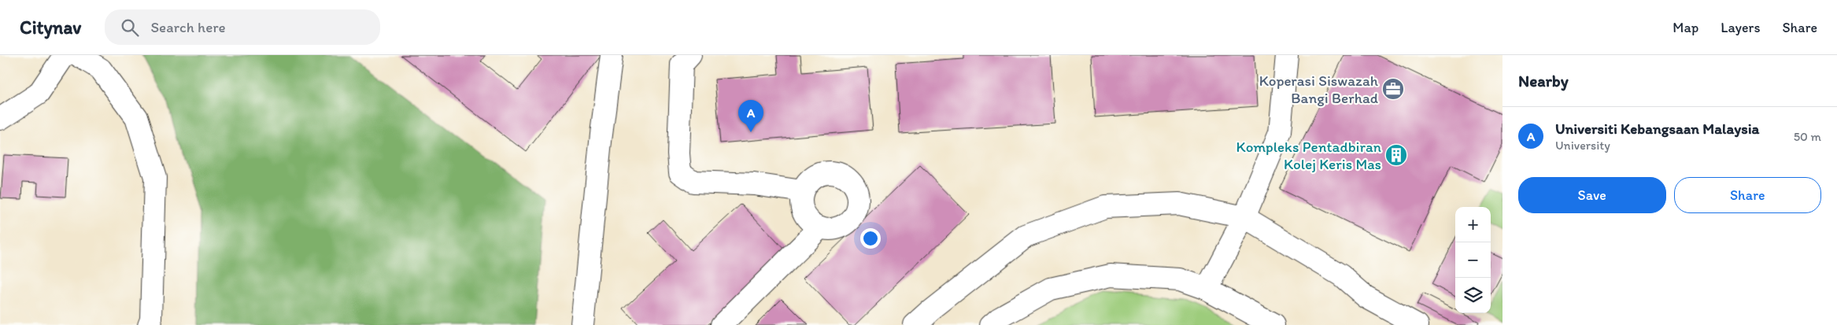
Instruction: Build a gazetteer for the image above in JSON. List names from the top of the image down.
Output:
{
  "places": {
    "office": ["Koperasi Siswazah Bangi Berhad"],
    "building": ["Kompleks Pentadbiran Kolej Keris Mas"]
  },
  "page": {
    "header": "Citynav",
    "search": "Search here",
    "nav": ["Map", "Layers", "Share"],
    "heading": "Nearby",
    "pins": "A",
    "list": [
      {
        "mark": "A",
        "name": "Universiti Kebangsaan Malaysia",
        "note": "University",
        "value": "50 m"
      }
    ],
    "buttons": ["Save", "Share"],
    "map_buttons": ["+", "−"]
  }
}
